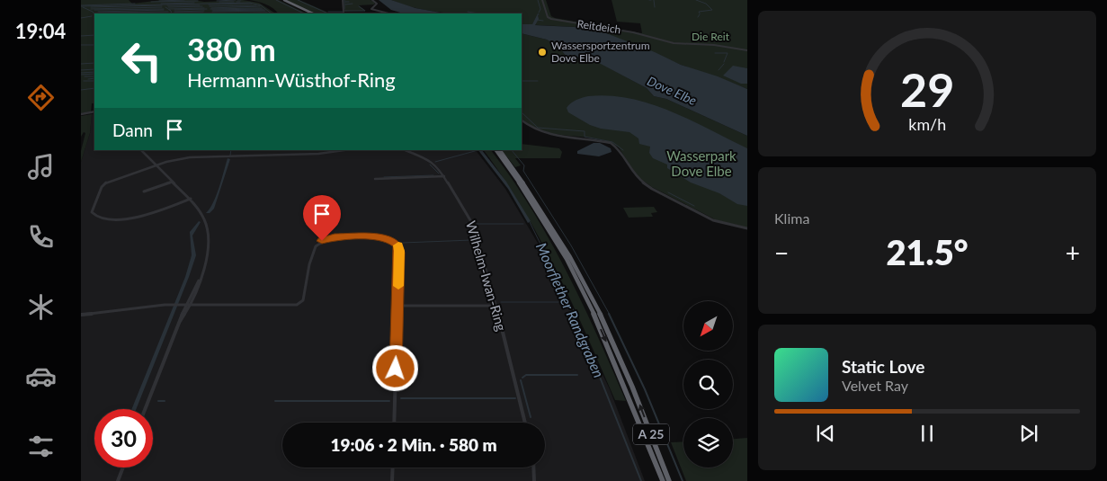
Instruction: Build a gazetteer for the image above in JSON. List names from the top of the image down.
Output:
{
  "streets": {
    "highway": ["A 25"],
    "street": ["Reitdeich", "Wilhelm-Iwan-Ring"]
  },
  "water": ["Dove Elbe", "Moorflether Randgraben"],
  "parks": ["Die Reit", "Wasserpark Dove Elbe"],
  "places": ["Wassersportzentrum Dove Elbe"],
  "north": "bottom left",
  "page": {
    "tabs": "19:04",
    "turn": ["380 m", "Hermann-Wüsthof-Ring"],
    "then": "Dann",
    "tile": "Klima",
    "heat": ["−", "21.5°", "+"],
    "song": ["Static Love", "Velvet Ray"],
    "limit": "30",
    "trip": "19:06 · 2 Min. · 580 m",
    "gauge": ["29", "km/h"]
  }
}
